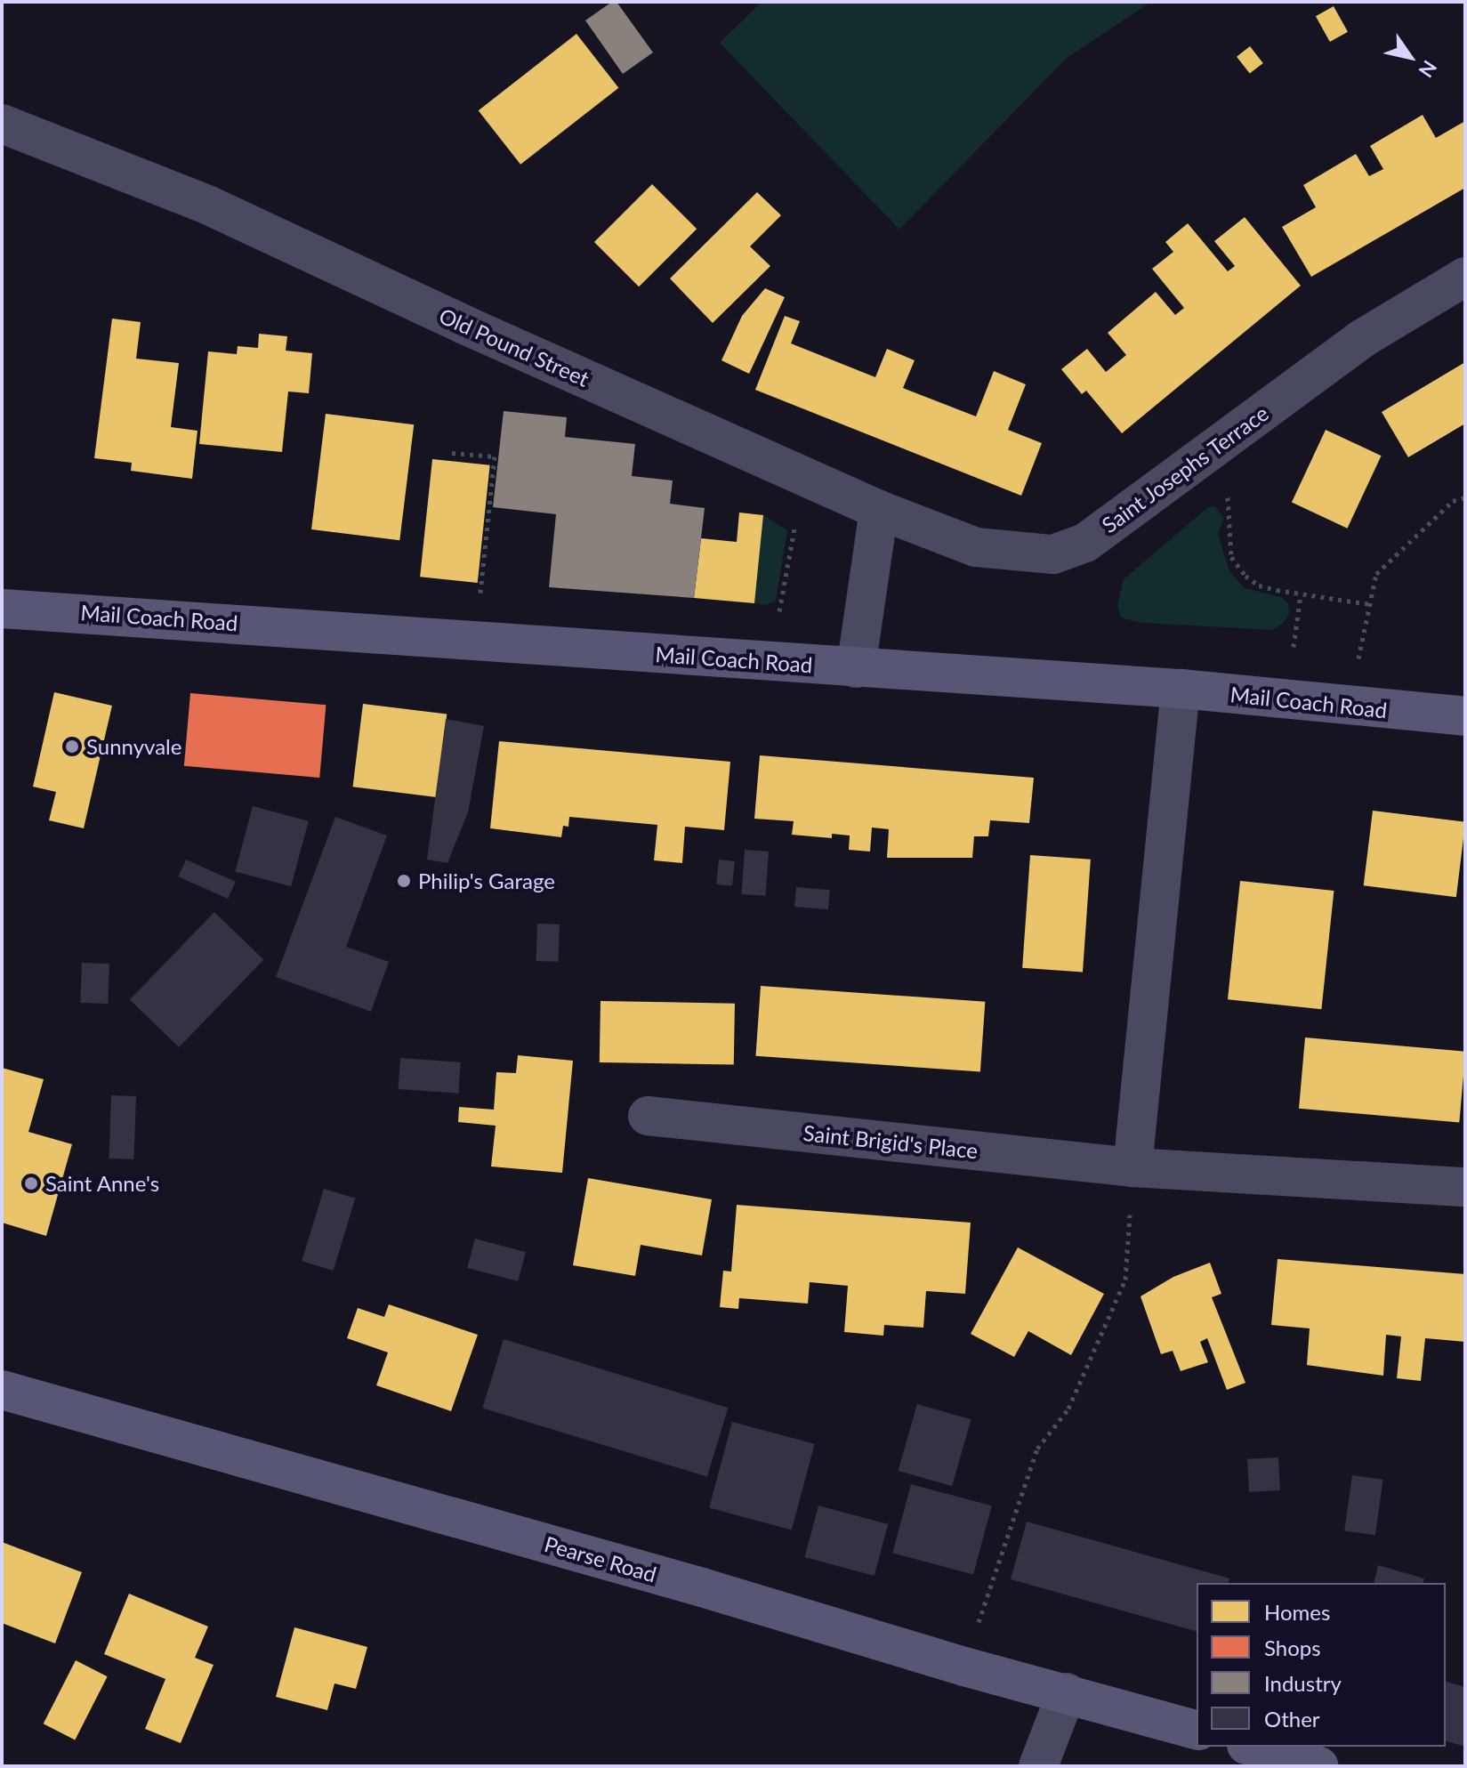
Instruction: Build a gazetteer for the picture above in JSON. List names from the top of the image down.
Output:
{
  "streets": {
    "main road": ["Mail Coach Road", "Pearse Road"],
    "street": ["Old Pound Street", "Saint Josephs Terrace", "Saint Brigid's Place"]
  },
  "crossings": [
    ["Old Pound Street", "Saint Josephs Terrace"]
  ],
  "places": ["Sunnyvale", "Philip's Garage", "Saint Anne's"],
  "legend": [
    "Homes",
    "Shops",
    "Industry",
    "Other"
  ],
  "north": "bottom right"
}
